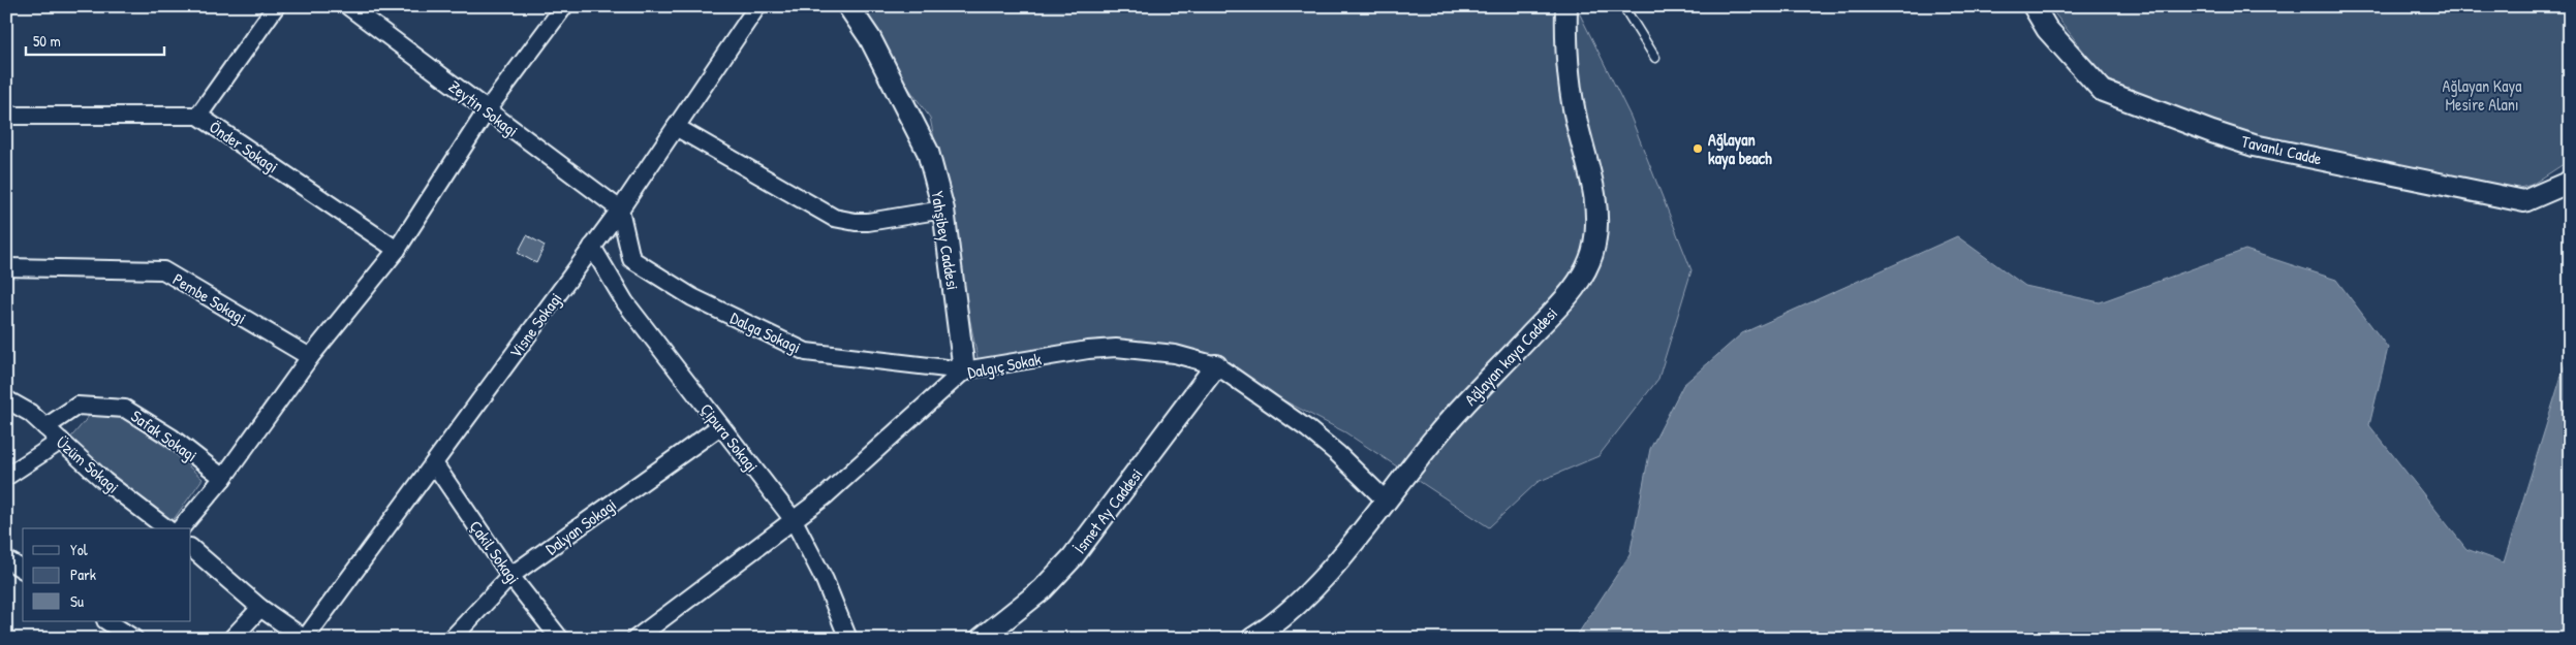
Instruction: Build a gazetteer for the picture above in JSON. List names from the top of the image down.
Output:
{
  "streets": {
    "street": [
      "Zeytin Sokagi",
      "Önder Sokagi",
      "Tavanlı Cadde",
      "Yahşibey Caddesi",
      "Pembe Sokagi",
      "Visne Sokagi",
      "Dalga Sokagi",
      "Ağlayan kaya Caddesi",
      "Dalgıç Sokak",
      "Safak Sokagi",
      "Çipura Sokagi",
      "Üzüm Sokagi",
      "İsmet Ay Caddesi",
      "Dalyan Sokagi",
      "Çakil Sokagi"
    ]
  },
  "crossings": [
    ["Zeytin Sokagi", "Visne Sokagi"],
    ["Zeytin Sokagi", "Dalga Sokagi"],
    ["Yahşibey Caddesi", "Dalga Sokagi"],
    ["Yahşibey Caddesi", "Dalgıç Sokak"],
    ["Visne Sokagi", "Dalga Sokagi"],
    ["Visne Sokagi", "Çipura Sokagi"],
    ["Visne Sokagi", "Çakil Sokagi"],
    ["Dalga Sokagi", "Dalgıç Sokak"],
    ["Ağlayan kaya Caddesi", "Dalgıç Sokak"],
    ["Dalgıç Sokak", "Çipura Sokagi"],
    ["Dalgıç Sokak", "İsmet Ay Caddesi"],
    ["Safak Sokagi", "Üzüm Sokagi"],
    ["Çipura Sokagi", "Dalyan Sokagi"],
    ["Dalyan Sokagi", "Çakil Sokagi"]
  ],
  "parks": ["Ağlayan Kaya Mesire Alanı"],
  "places": ["Ağlayan kaya beach"],
  "legend": ["Yol", "Park", "Su"],
  "scale_bar": "50 m"
}
